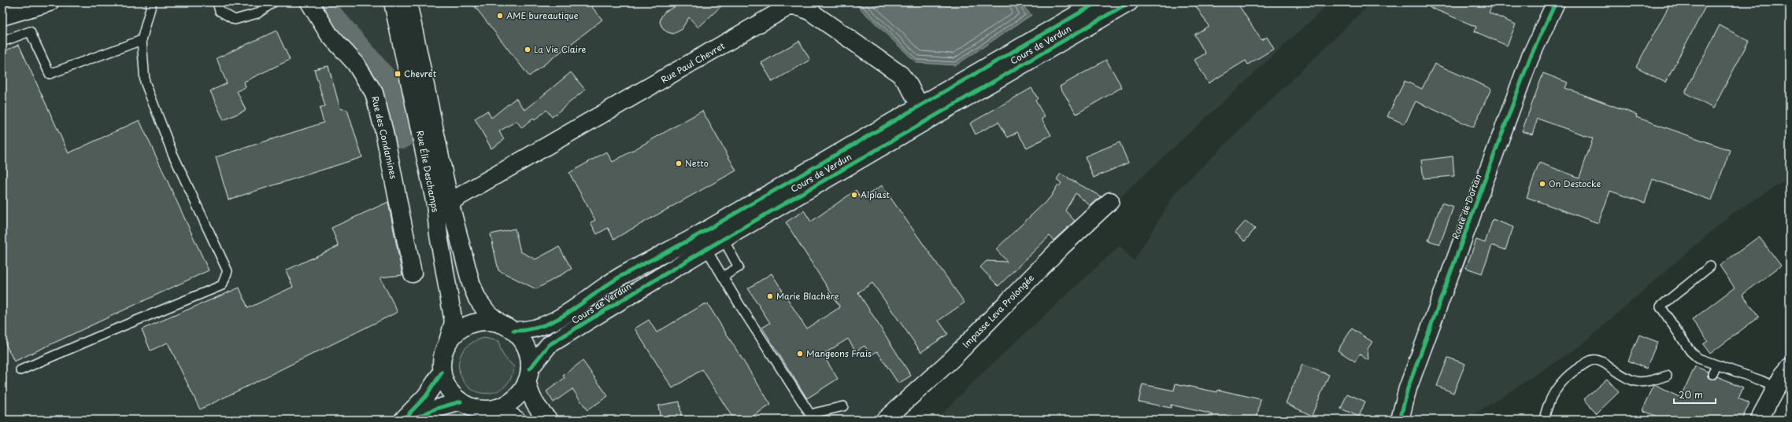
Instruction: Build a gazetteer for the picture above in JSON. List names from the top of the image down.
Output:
{
  "streets": {
    "main road": [
      "Cours de Verdun",
      "Rue Paul Chevret",
      "Rue des Condamines",
      "Rue Élie Deschamps",
      "Route de Dortan",
      "Impasse Leva Prolongée"
    ]
  },
  "crossings": [
    ["Cours de Verdun", "Rue Paul Chevret"],
    ["Cours de Verdun", "Rue Élie Deschamps"],
    ["Rue Paul Chevret", "Rue Élie Deschamps"]
  ],
  "places": {
    "other": [
      "AME bureautique",
      "La Vie Claire",
      "Netto",
      "On Destocke",
      "Alplast",
      "Marie Blachère",
      "Mangeons Frais"
    ],
    "transit": ["Chevret"]
  },
  "scale_bar": "20 m"
}
